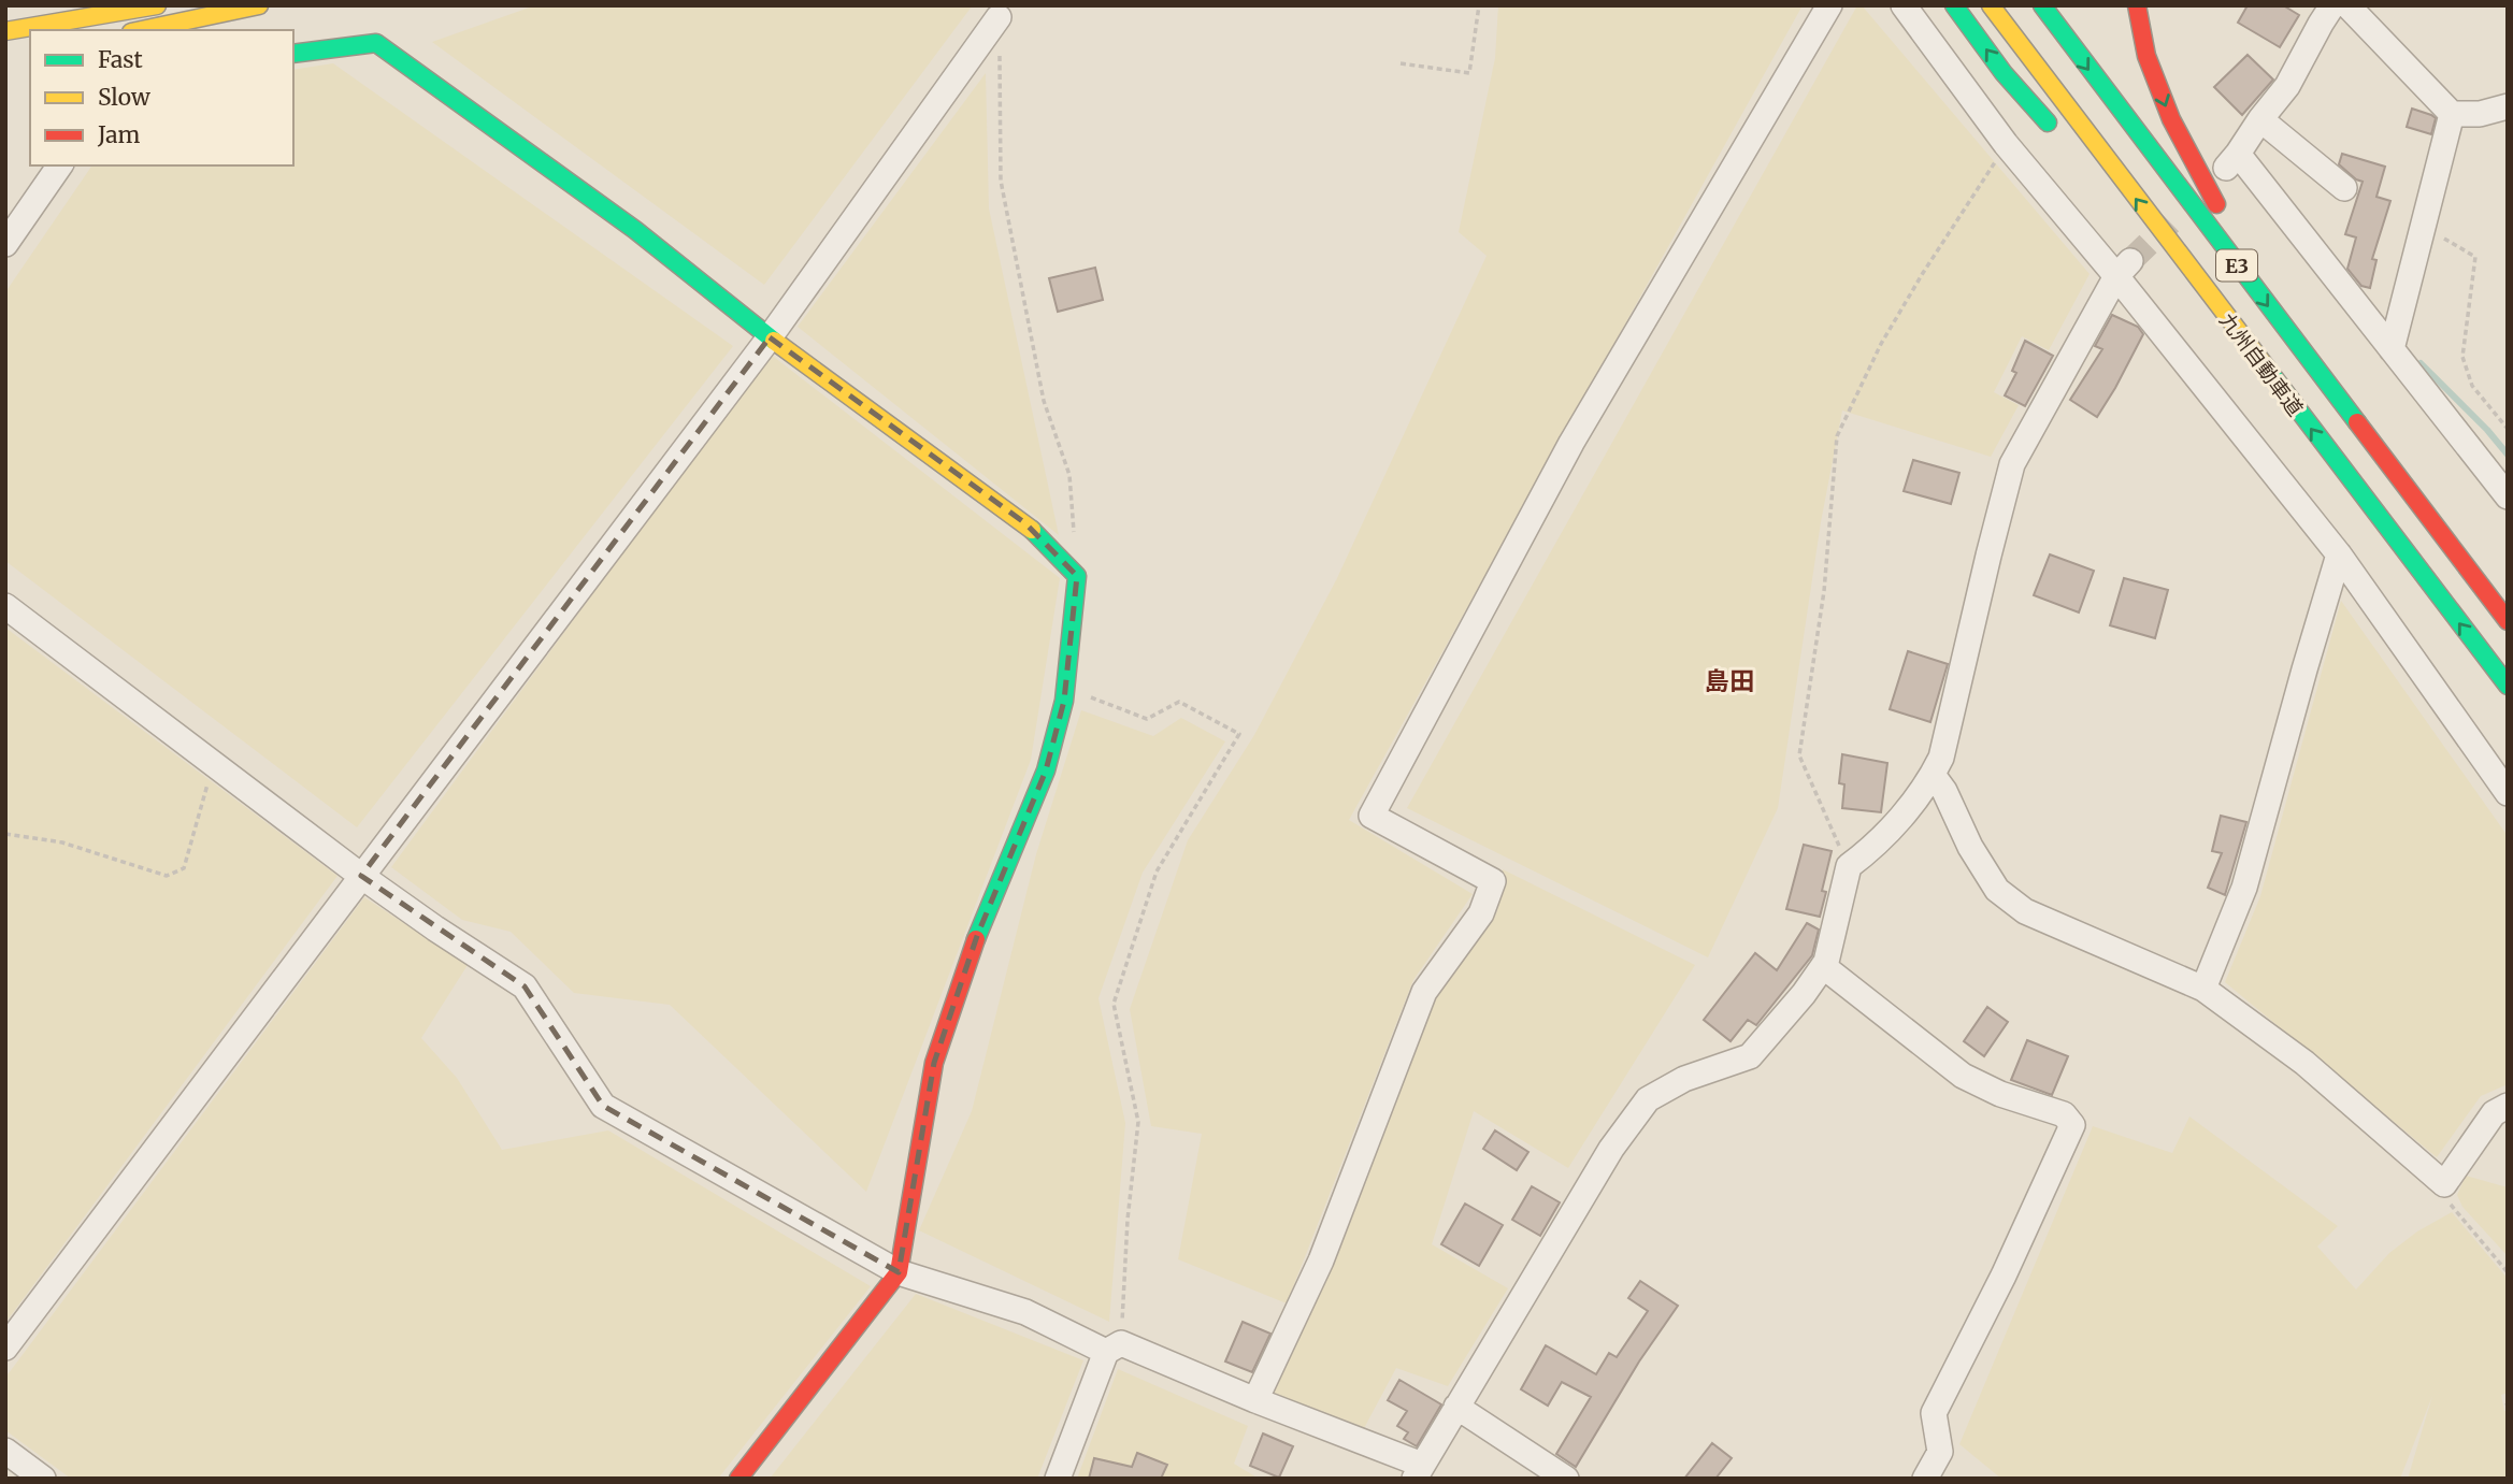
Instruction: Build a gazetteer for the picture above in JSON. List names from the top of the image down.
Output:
{
  "streets": {
    "main road": ["E3", "九州自動車道"]
  },
  "districts": ["島田"],
  "legend": ["Fast", "Slow", "Jam"]
}
